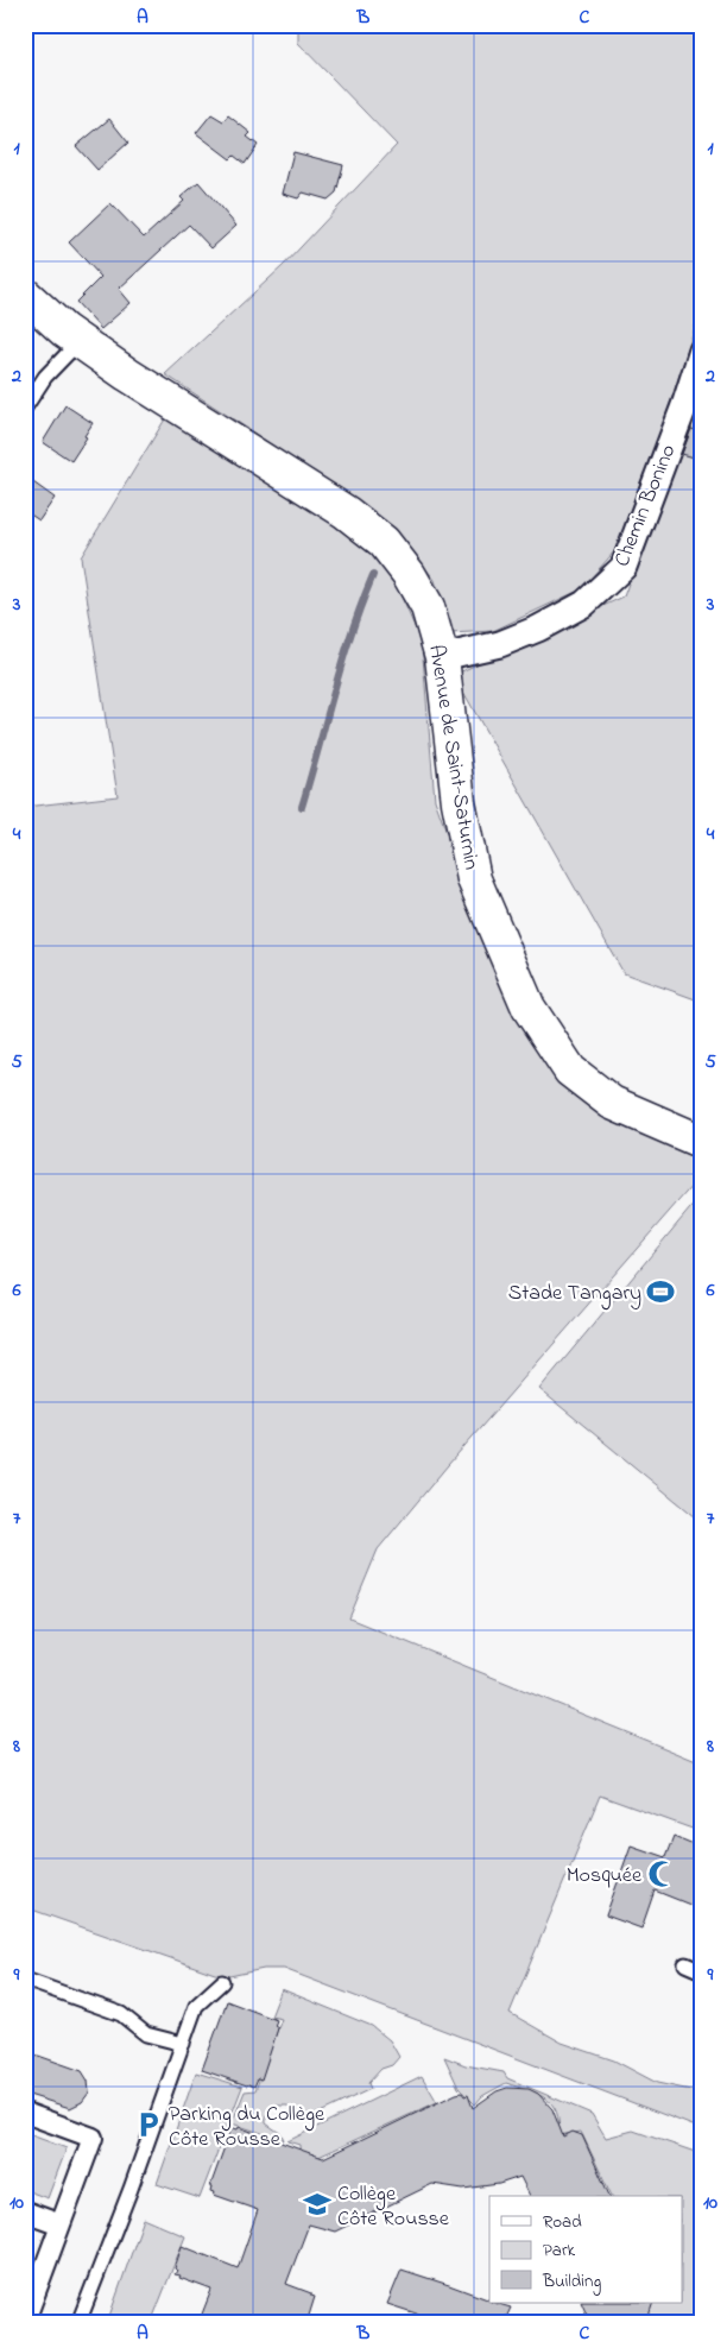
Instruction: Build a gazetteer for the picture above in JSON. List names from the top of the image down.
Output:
{
  "streets": {
    "main road": ["Avenue de Saint-Saturnin"],
    "street": ["Chemin Bonino"]
  },
  "crossings": [
    ["Chemin Bonino", "Avenue de Saint-Saturnin"]
  ],
  "places": {
    "sports": ["Stade Tangary"],
    "mosque": ["Mosquée"],
    "parking": ["Parking du Collège Côte Rousse"],
    "school or university": ["Collège Côte Rousse"]
  },
  "legend": ["Road", "Park", "Building"],
  "grid": {
    "columns": ["A", "B", "C"],
    "rows": [
      "1",
      "2",
      "3",
      "4",
      "5",
      "6",
      "7",
      "8",
      "9",
      "10"
    ]
  }
}
